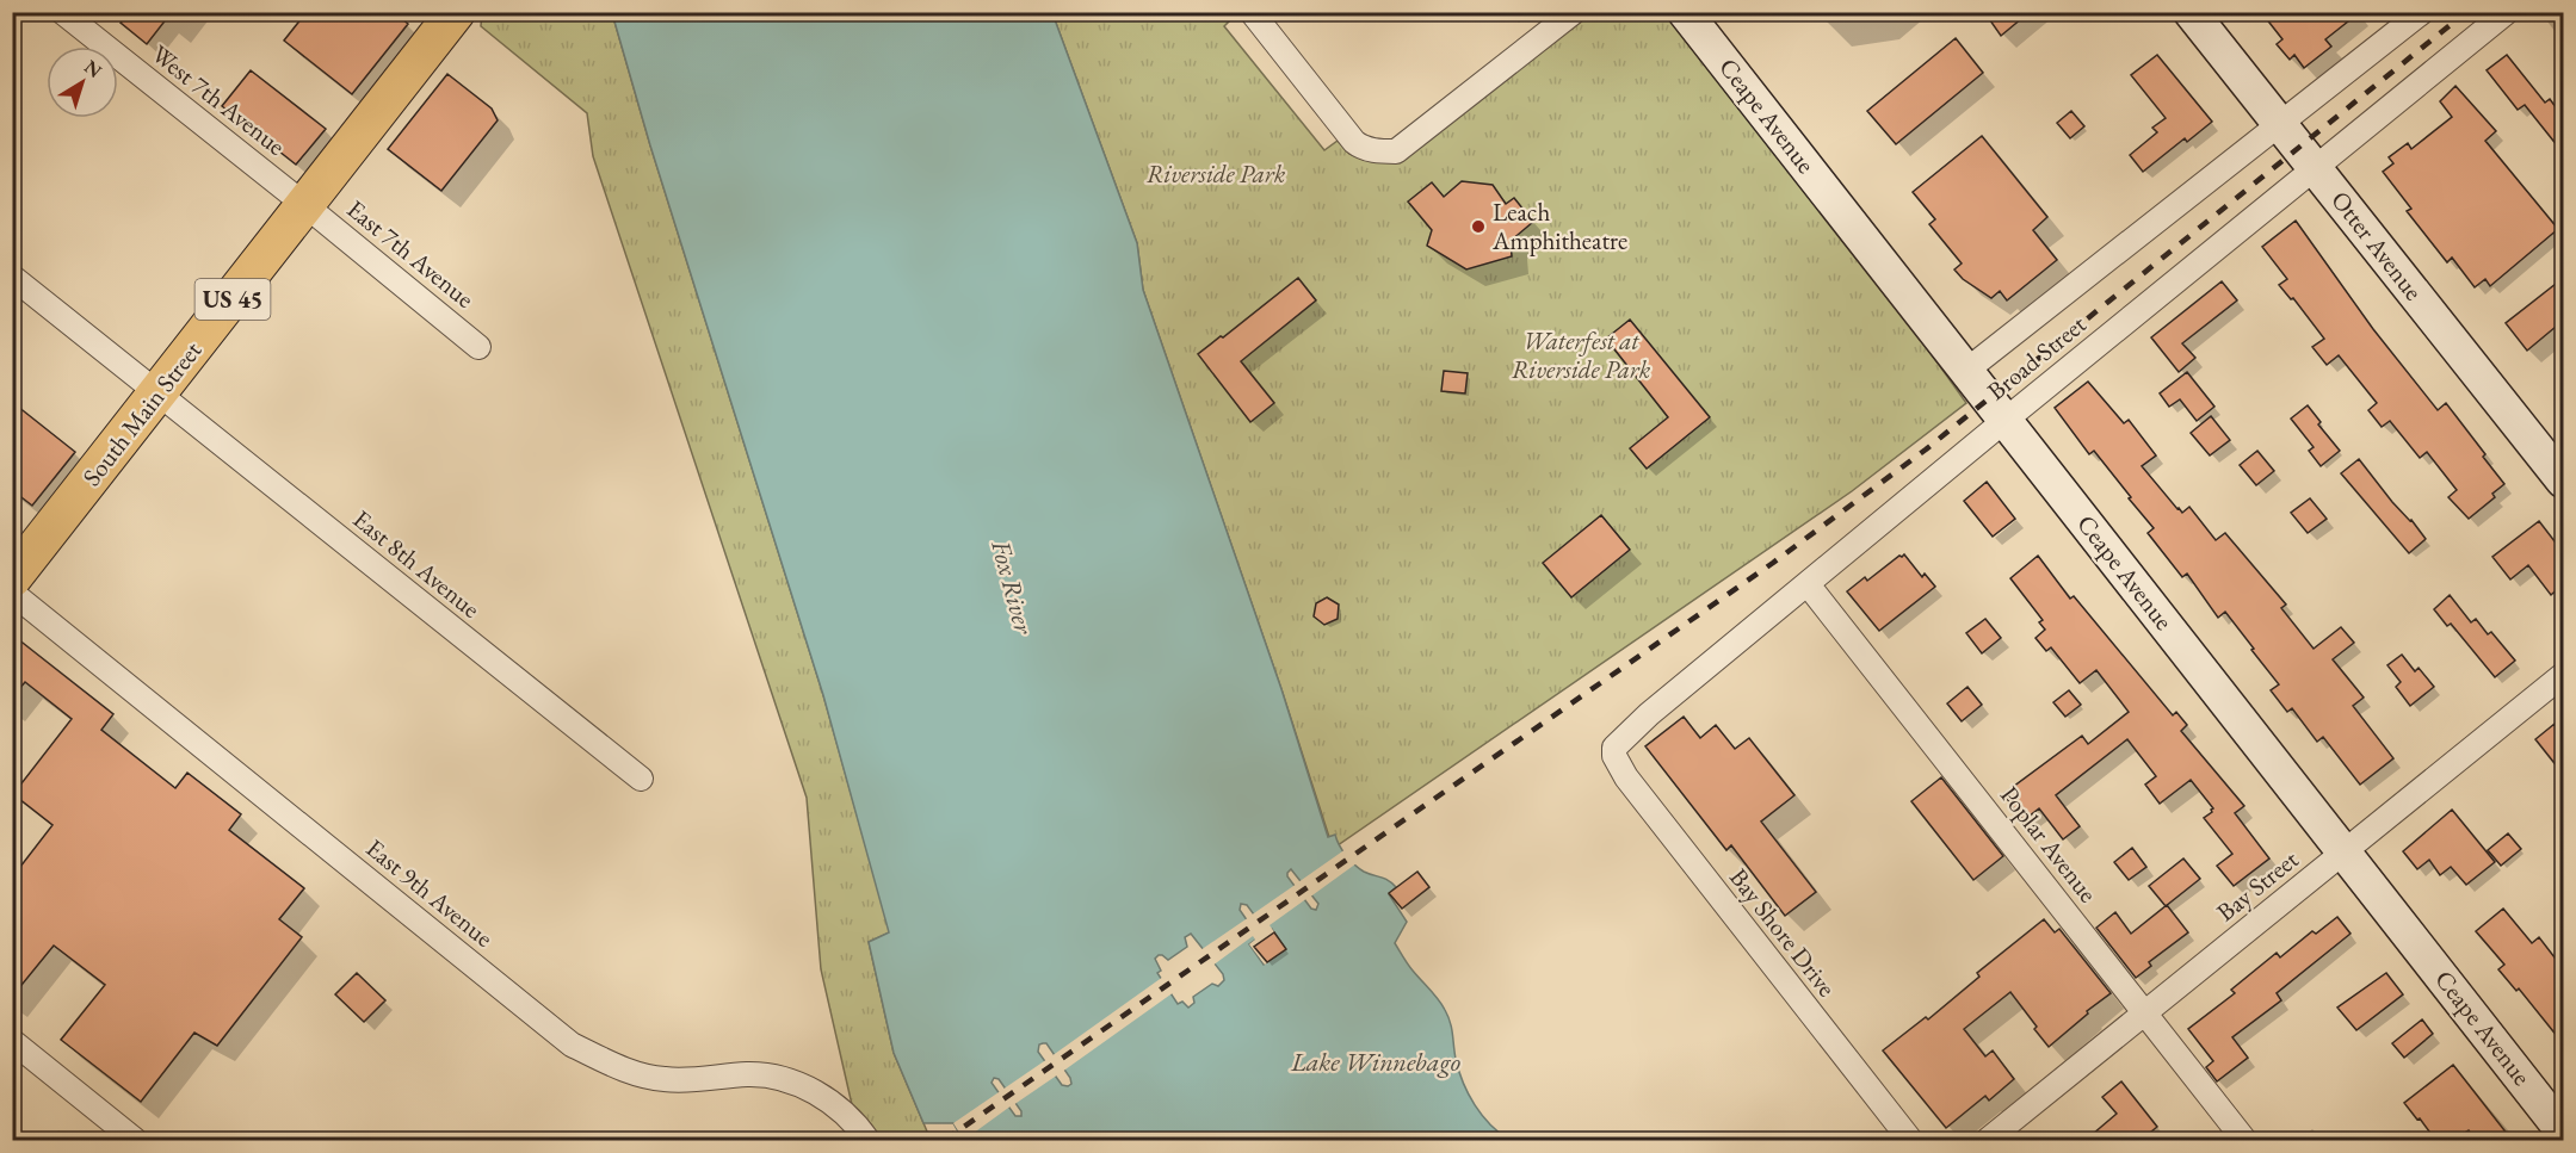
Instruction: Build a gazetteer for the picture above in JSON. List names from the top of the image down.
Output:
{
  "streets": {
    "main road": ["US 45", "South Main Street"],
    "street": [
      "West 7th Avenue",
      "Ceape Avenue",
      "Otter Avenue",
      "East 7th Avenue",
      "Broad Street",
      "East 8th Avenue",
      "Poplar Avenue",
      "Bay Street",
      "East 9th Avenue",
      "Bay Shore Drive"
    ]
  },
  "crossings": [
    ["West 7th Avenue", "East 7th Avenue"],
    ["West 7th Avenue", "South Main Street"],
    ["Ceape Avenue", "Broad Street"],
    ["Ceape Avenue", "Bay Street"],
    ["Otter Avenue", "Broad Street"],
    ["East 7th Avenue", "South Main Street"],
    ["Broad Street", "Poplar Avenue"],
    ["Broad Street", "Bay Shore Drive"],
    ["South Main Street", "East 8th Avenue"],
    ["Poplar Avenue", "Bay Street"]
  ],
  "water": ["Fox River", "Lake Winnebago"],
  "parks": ["Riverside Park", "Waterfest at Riverside Park"],
  "places": ["Leach Amphitheatre"],
  "north": "top right"
}
